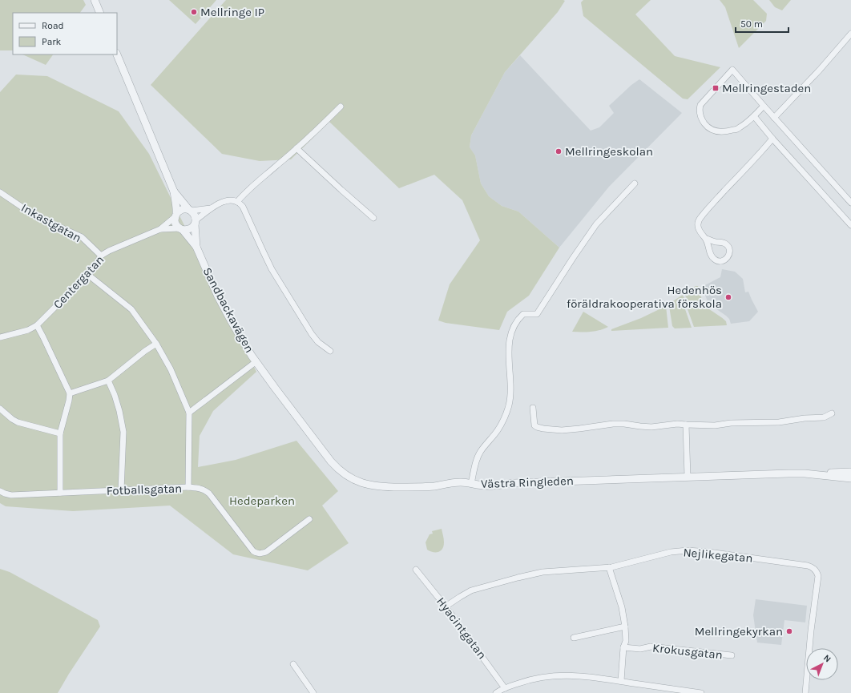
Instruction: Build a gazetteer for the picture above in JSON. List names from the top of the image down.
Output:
{
  "streets": {
    "street": [
      "Inkastgatan",
      "Centergatan",
      "Sandbackavägen",
      "Västra Ringleden",
      "Fotballsgatan",
      "Nejlikegatan",
      "Hyacintgatan",
      "Krokusgatan"
    ]
  },
  "crossings": [
    ["Inkastgatan", "Centergatan"],
    ["Centergatan", "Sandbackavägen"],
    ["Sandbackavägen", "Västra Ringleden"],
    ["Nejlikegatan", "Hyacintgatan"]
  ],
  "parks": ["Hedeparken"],
  "places": {
    "other": [
      "Mellringe IP",
      "Mellringeskolan",
      "Hedenhös föräldrakooperativa förskola",
      "Mellringekyrkan"
    ],
    "transit": ["Mellringestaden"]
  },
  "legend": ["Road", "Park"],
  "scale_bar": "50 m",
  "north": "top right"
}
